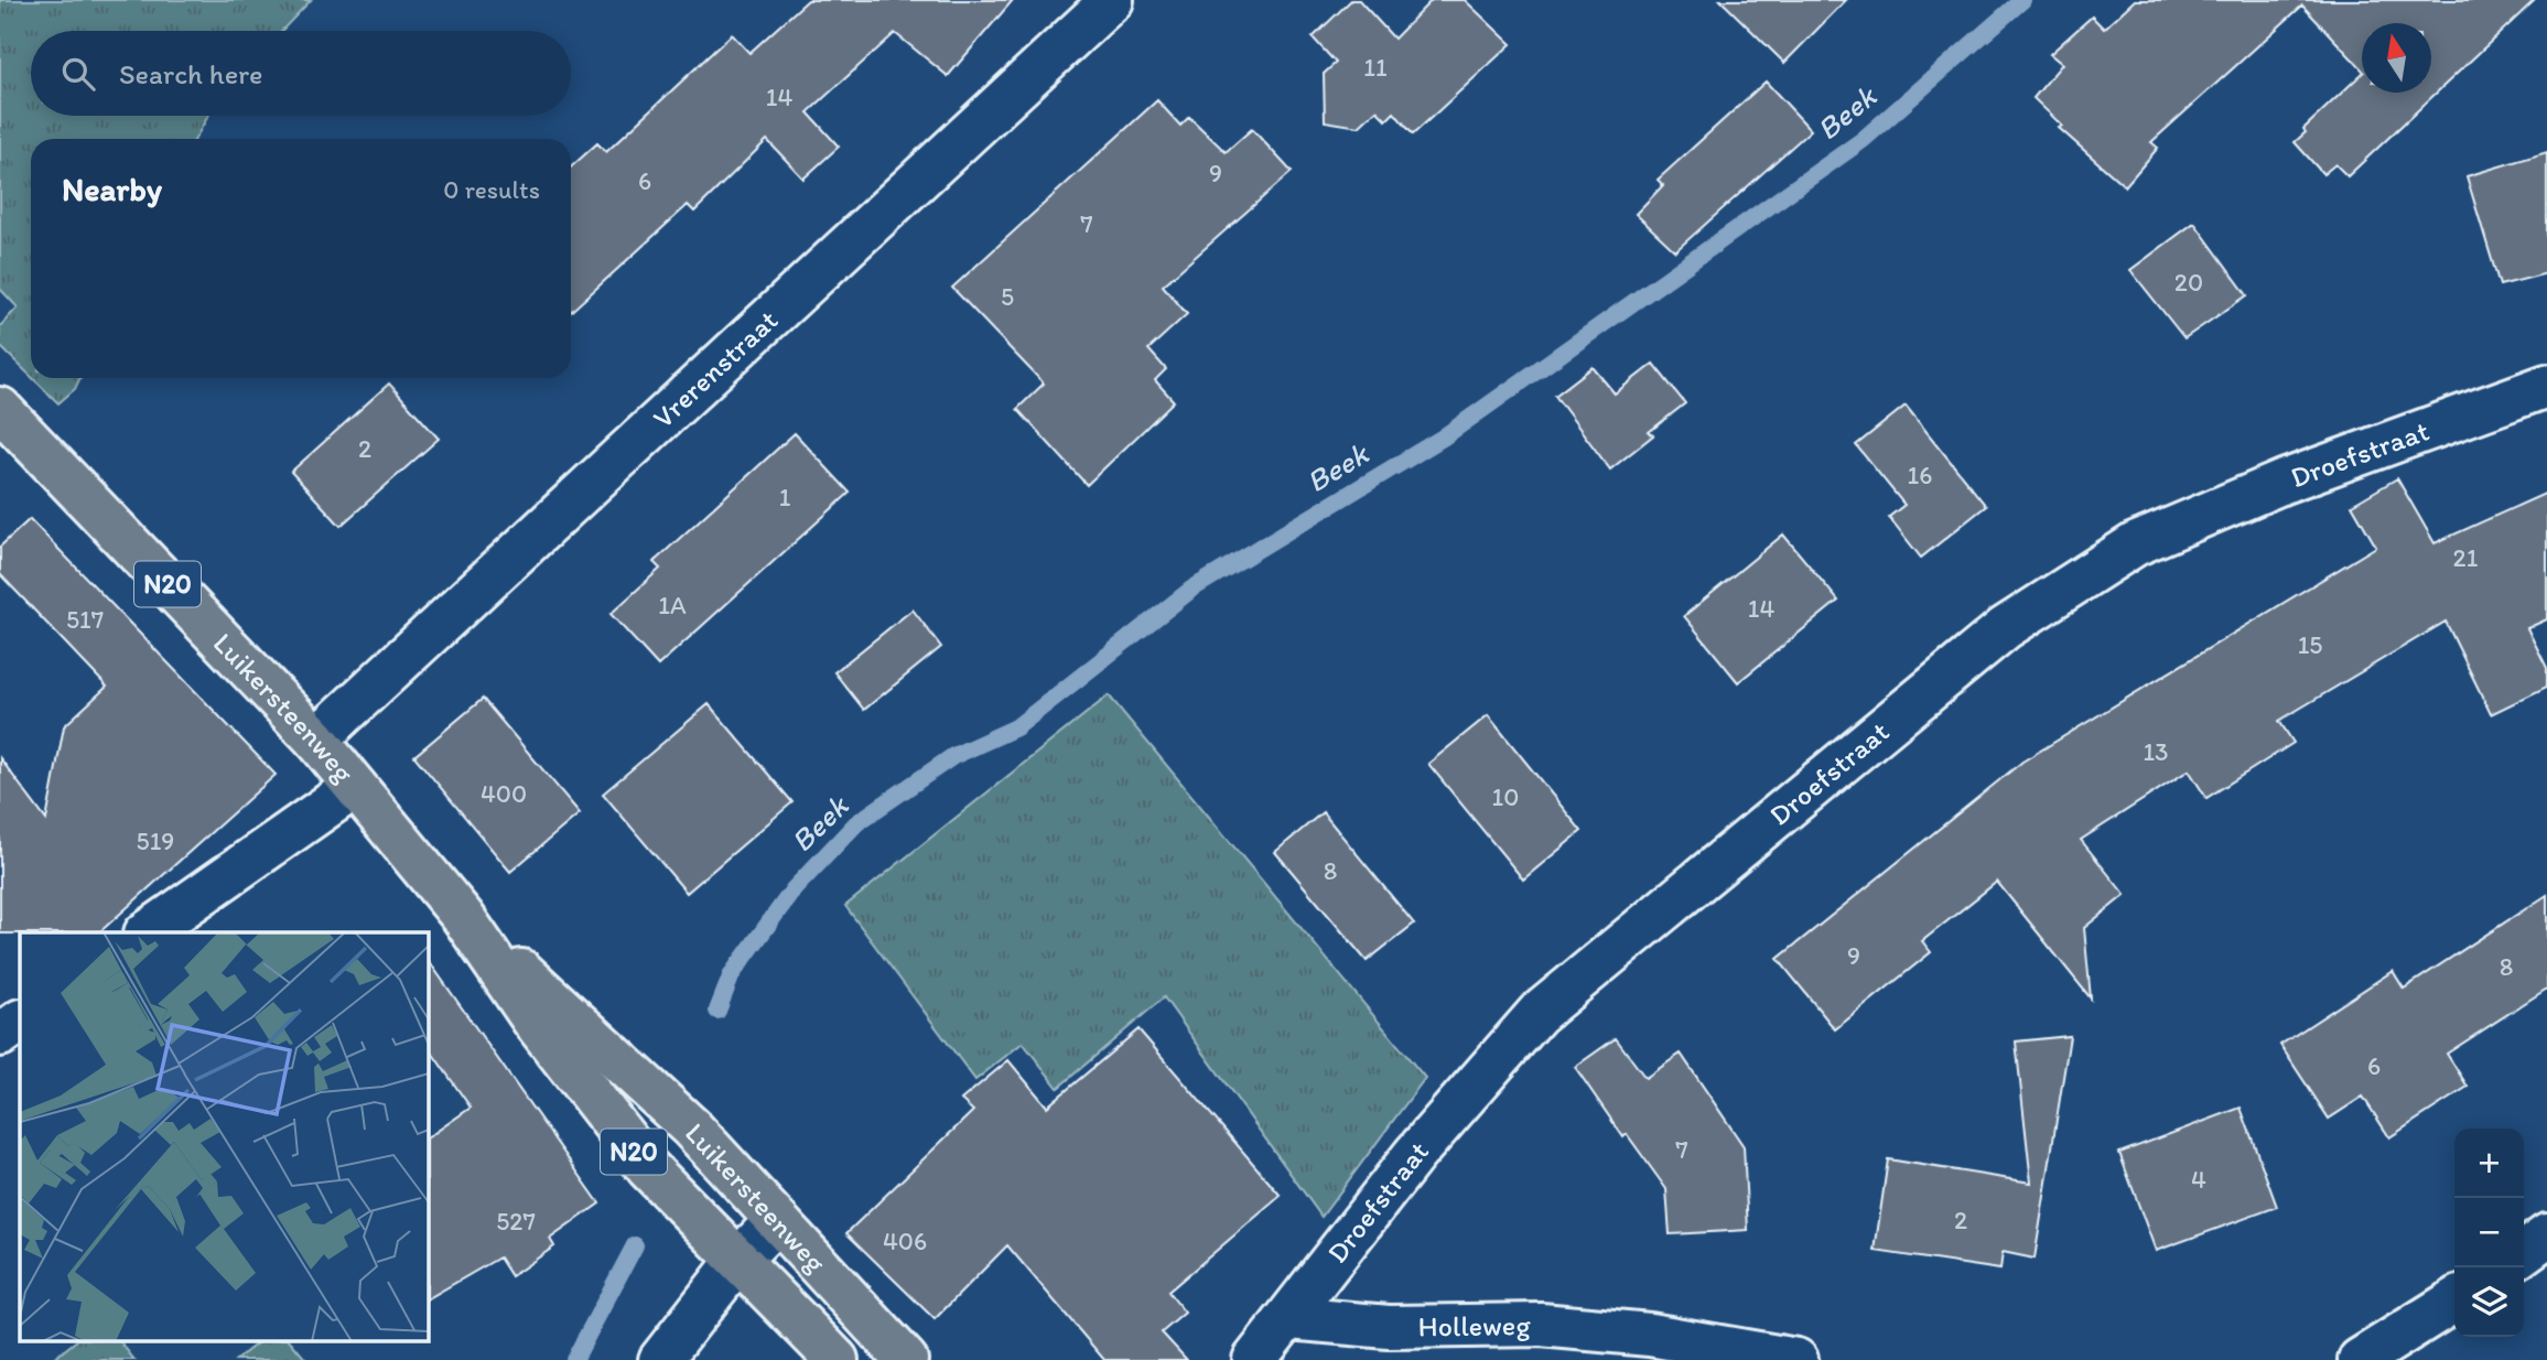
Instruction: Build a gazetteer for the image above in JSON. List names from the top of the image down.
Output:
{
  "streets": {
    "main road": ["N20", "Luikersteenweg"],
    "street": ["Vrerenstraat", "Droefstraat", "Holleweg"]
  },
  "crossings": [
    ["Vrerenstraat", "Luikersteenweg"],
    ["Droefstraat", "Holleweg"]
  ],
  "water": ["Beek"],
  "house_numbers": [
    "11",
    "14",
    "9",
    "6",
    "7",
    "20",
    "5",
    "2",
    "16",
    "1",
    "21",
    "1A",
    "14",
    "517",
    "15",
    "13",
    "400",
    "10",
    "519",
    "8",
    "9",
    "8",
    "6",
    "7",
    "4",
    "2",
    "527",
    "406"
  ],
  "north": "top",
  "page": {
    "search": "Search here",
    "heading": ["Nearby", "0 results"],
    "map_buttons": ["+", "−"]
  }
}
